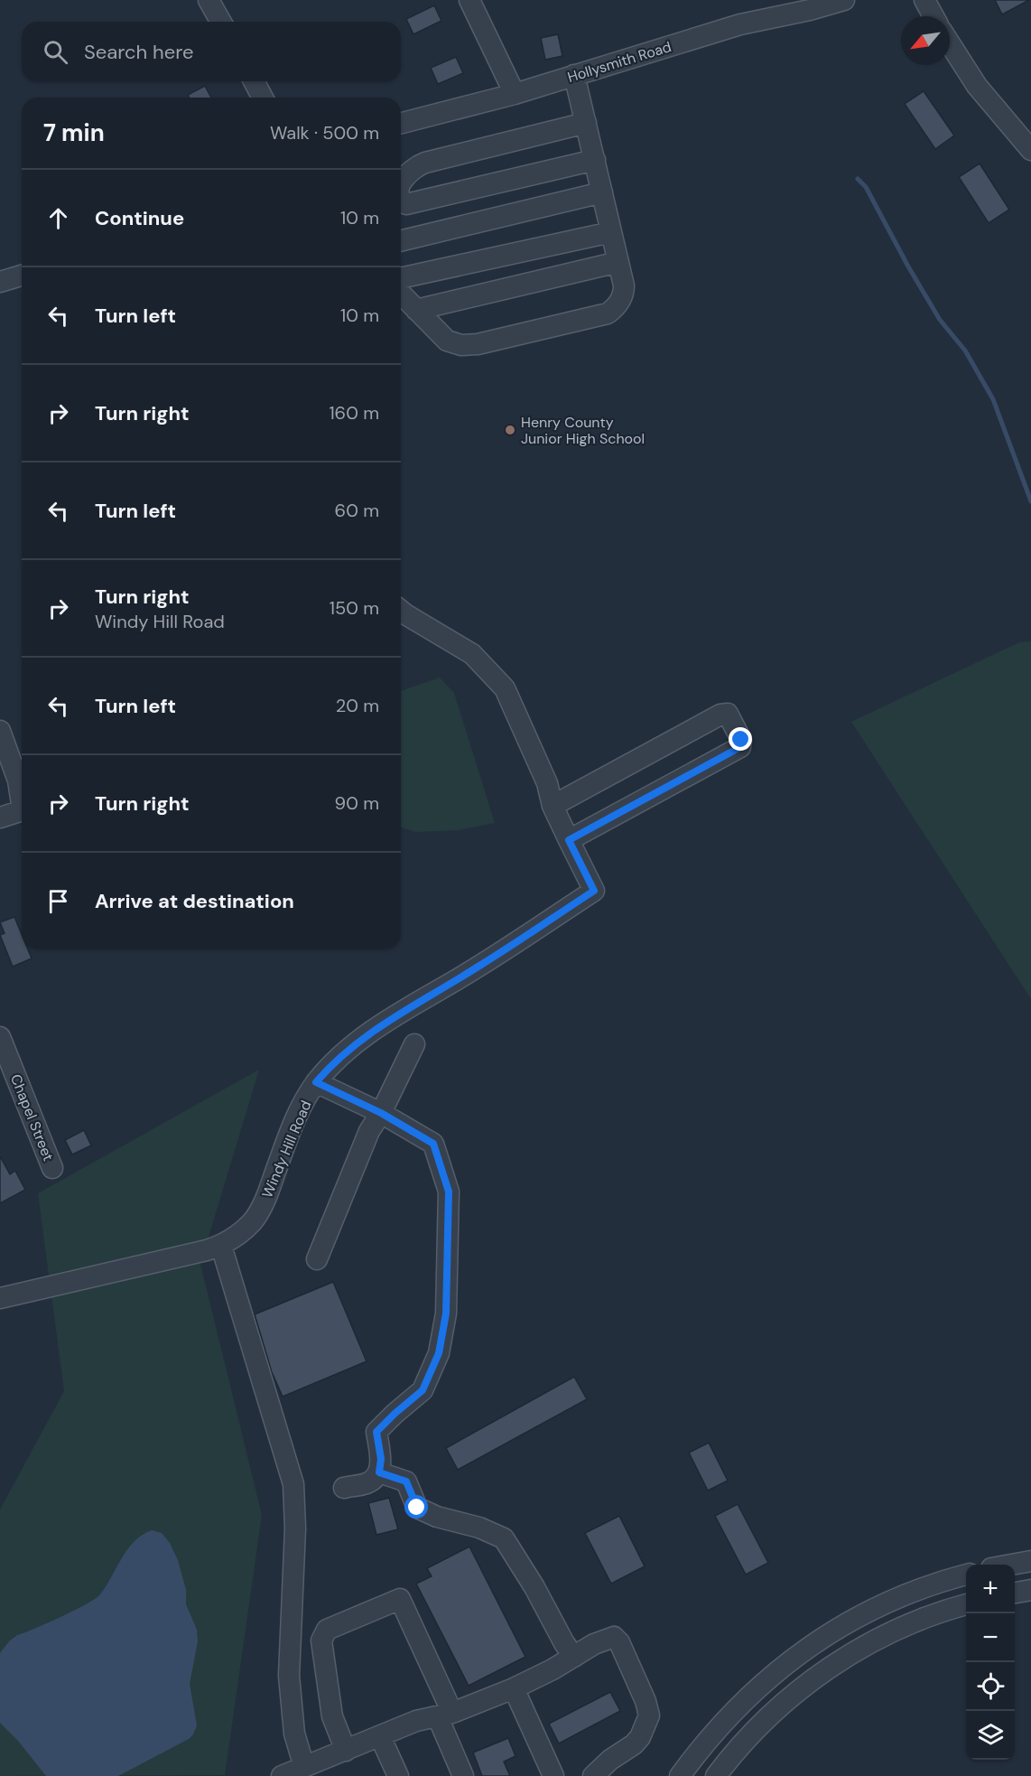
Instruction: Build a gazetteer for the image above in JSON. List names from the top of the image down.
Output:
{
  "streets": {
    "street": ["Hollysmith Road", "Chapel Street", "Windy Hill Road"]
  },
  "places": ["Henry County Junior High School"],
  "north": "bottom left",
  "page": {
    "search": "Search here",
    "heading": ["7 min", "Walk · 500 m"],
    "list": [
      ["Continue", "10 m"],
      ["Turn left", "10 m"],
      ["Turn right", "160 m"],
      ["Turn left", "60 m"],
      ["Turn right", "Windy Hill Road", "150 m"],
      ["Turn left", "20 m"],
      ["Turn right", "90 m"],
      "Arrive at destination"
    ],
    "map_buttons": ["+", "−"]
  }
}
